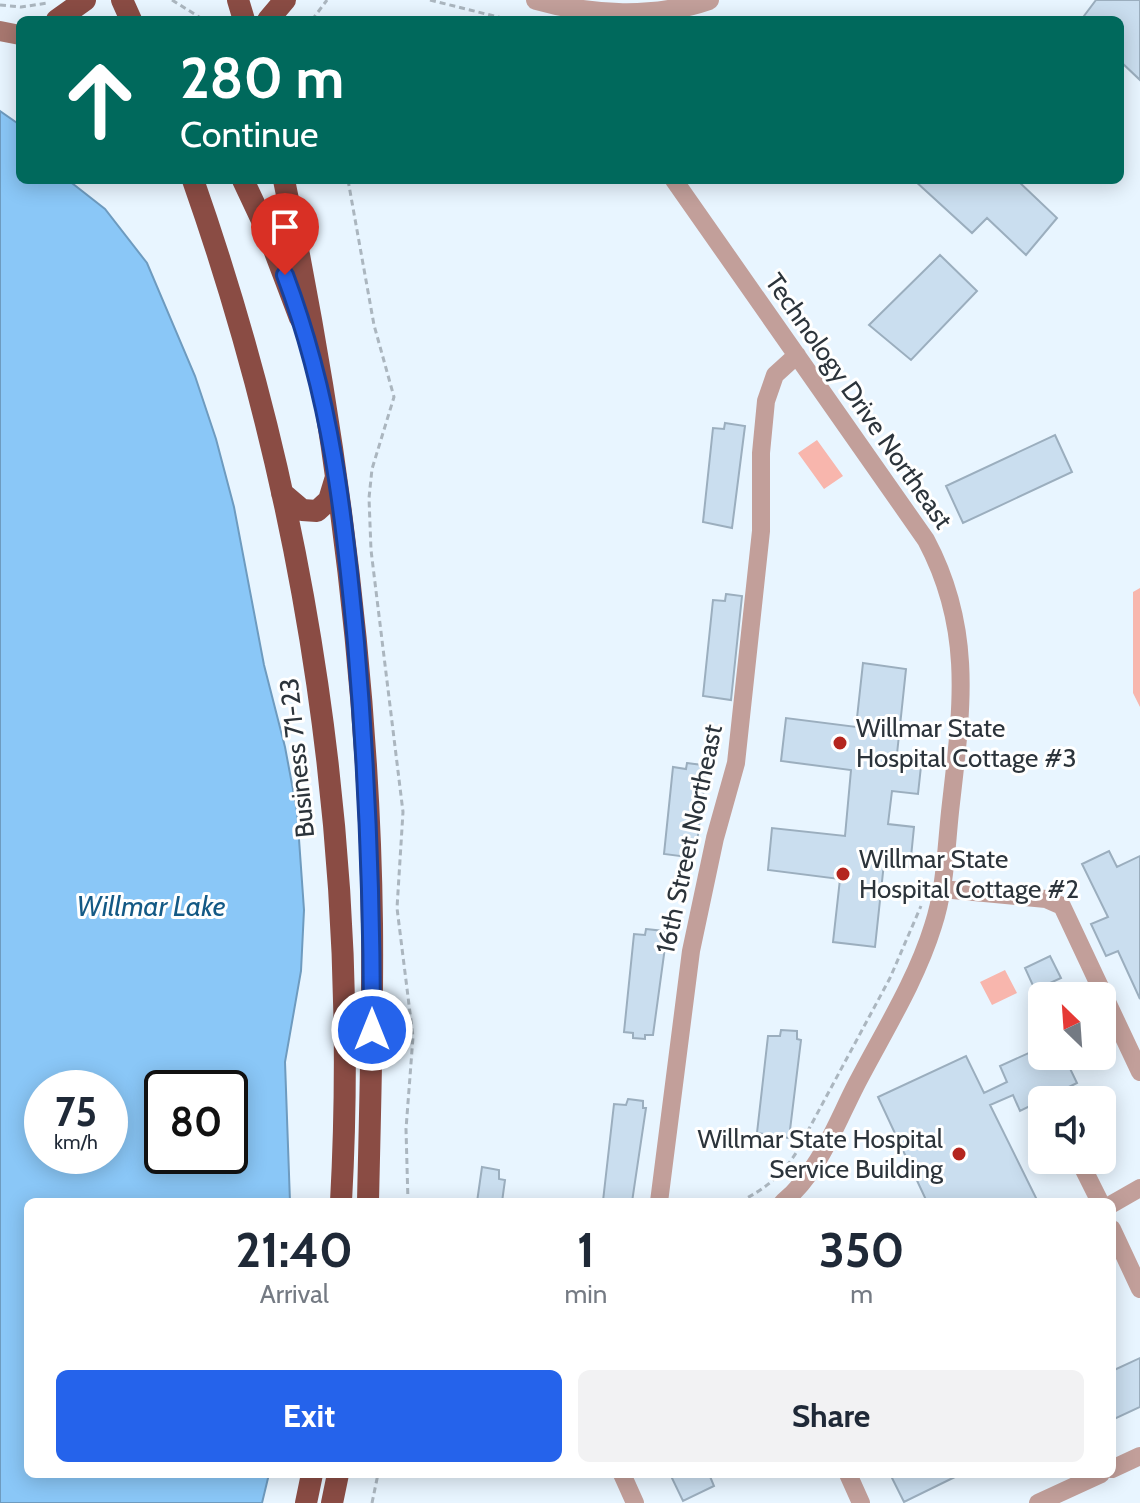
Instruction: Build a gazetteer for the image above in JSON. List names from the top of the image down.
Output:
{
  "streets": {
    "highway": ["Business 71-23"],
    "street": ["Technology Drive Northeast", "16th Street Northeast"]
  },
  "crossings": [
    ["Technology Drive Northeast", "16th Street Northeast"]
  ],
  "water": ["Willmar Lake"],
  "places": ["Willmar State Hospital Cottage #3", "Willmar State Hospital Cottage #2", "Willmar State Hospital Service Building"],
  "north": "top left",
  "page": {
    "turn": ["280 m", "Continue"],
    "speed": "75 km/h",
    "limit": "80",
    "eta": [
      "21:40",
      "Arrival",
      "1",
      "min",
      "350",
      "m"
    ],
    "buttons": ["Exit", "Share"]
  }
}
